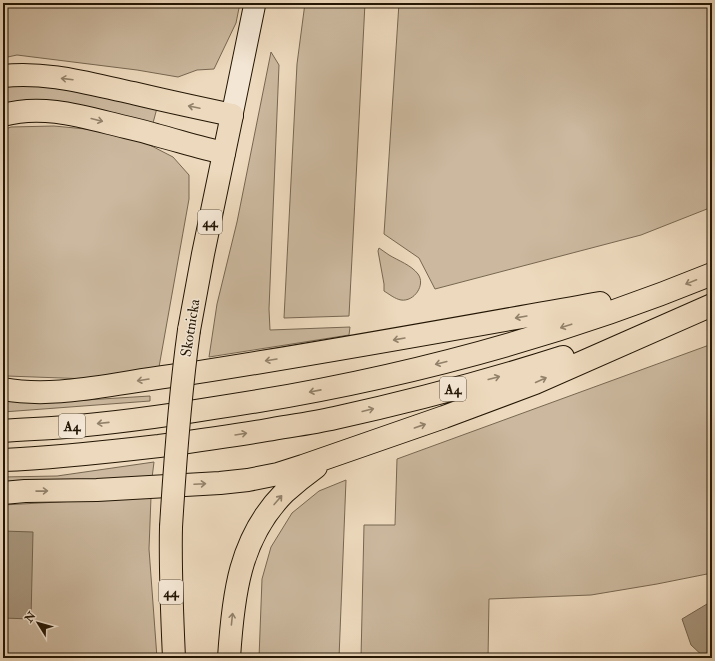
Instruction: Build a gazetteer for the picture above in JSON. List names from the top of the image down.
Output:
{
  "streets": {
    "main road": ["44", "Skotnicka", "A4"]
  },
  "north": "top left"
}
